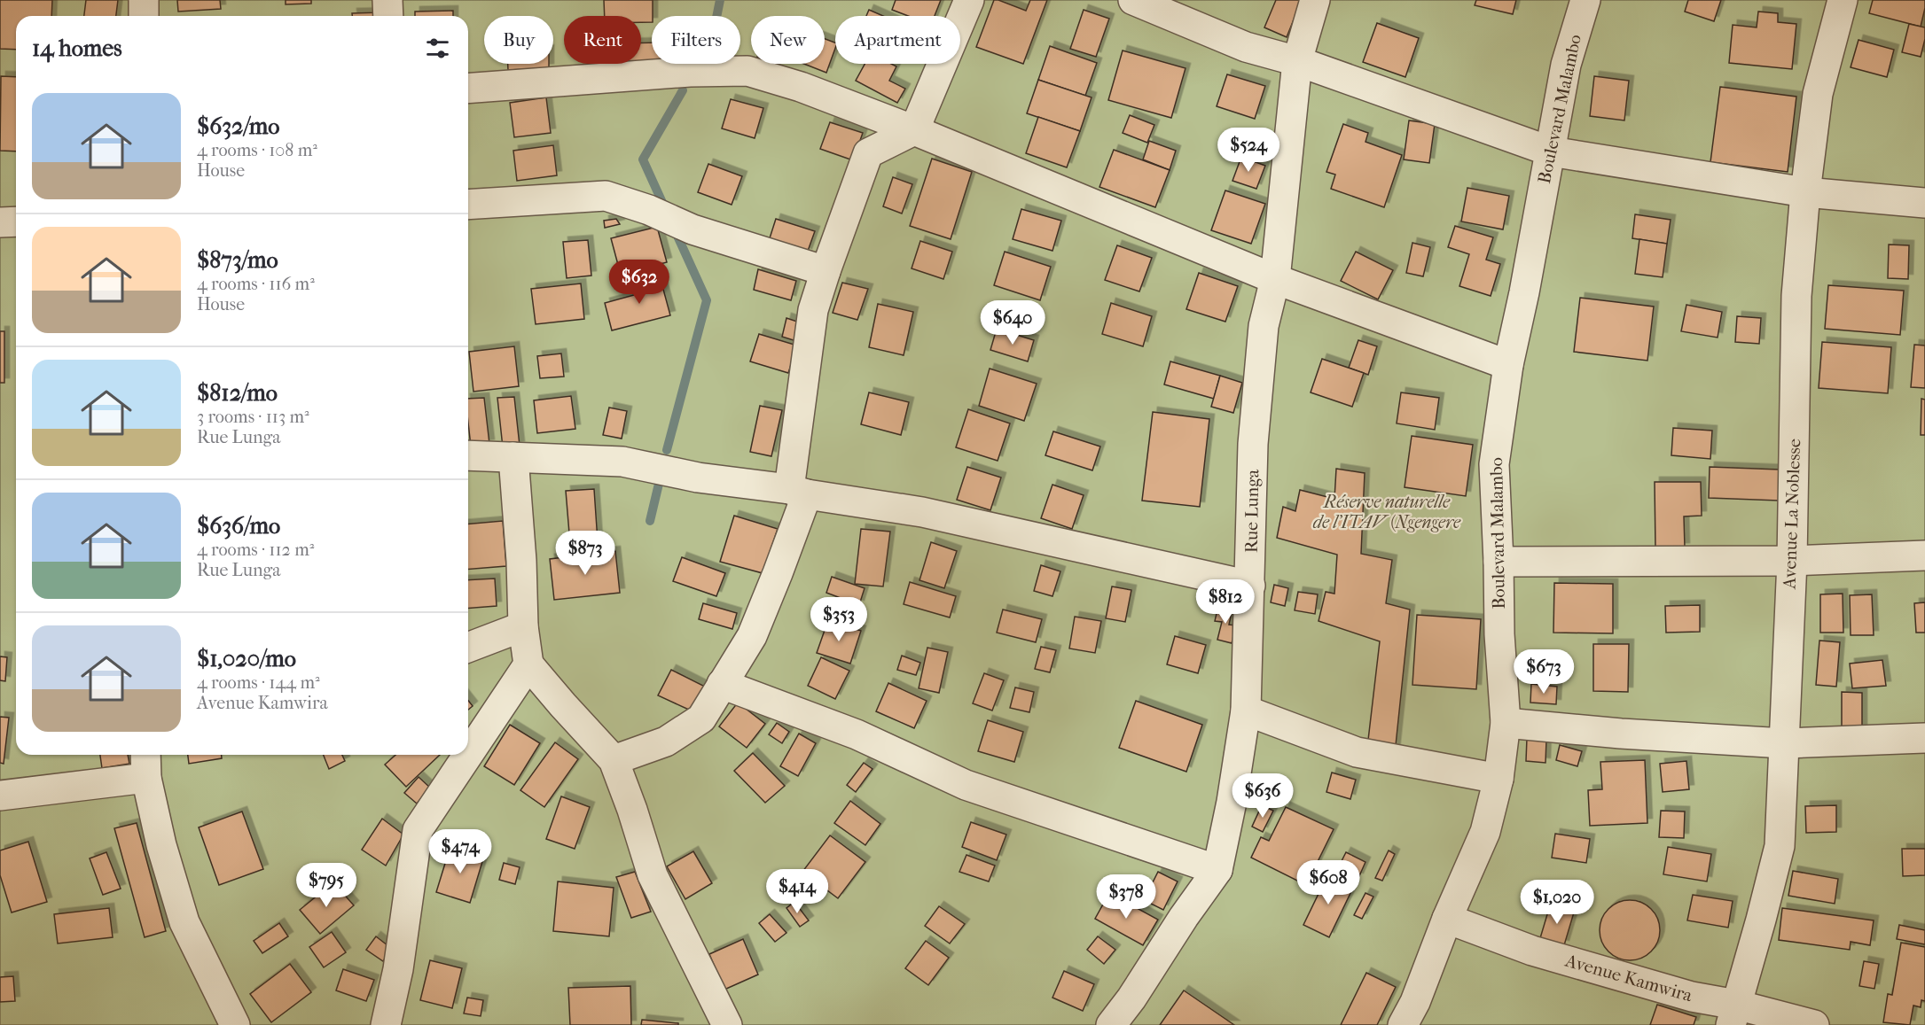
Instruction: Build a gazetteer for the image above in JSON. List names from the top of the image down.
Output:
{
  "streets": {
    "street": [
      "Boulevard Malambo",
      "Rue Lunga",
      "Avenue La Noblesse",
      "Avenue Kamwira"
    ]
  },
  "crossings": [
    ["Boulevard Malambo", "Avenue Kamwira"],
    ["Avenue La Noblesse", "Avenue Kamwira"]
  ],
  "parks": ["Réserve naturelle de l'ITAV (Ngengere"],
  "page": {
    "chip": [
      "Buy",
      "Rent",
      "Filters",
      "New",
      "Apartment"
    ],
    "heading": "14 homes",
    "list": [
      {
        "name": "$632/mo",
        "note": "4 rooms · 108 m² · House"
      },
      {
        "name": "$873/mo",
        "note": "4 rooms · 116 m² · House"
      },
      {
        "name": "$812/mo",
        "note": "3 rooms · 113 m² · Rue Lunga"
      },
      {
        "name": "$636/mo",
        "note": "4 rooms · 112 m² · Rue Lunga"
      },
      {
        "name": "$1,020/mo",
        "note": "4 rooms · 144 m² · Avenue Kamwira"
      }
    ],
    "price": [
      "$524",
      "$632",
      "$640",
      "$873",
      "$812",
      "$353",
      "$673",
      "$636",
      "$474",
      "$608",
      "$795",
      "$414",
      "$378",
      "$1,020"
    ]
  }
}
